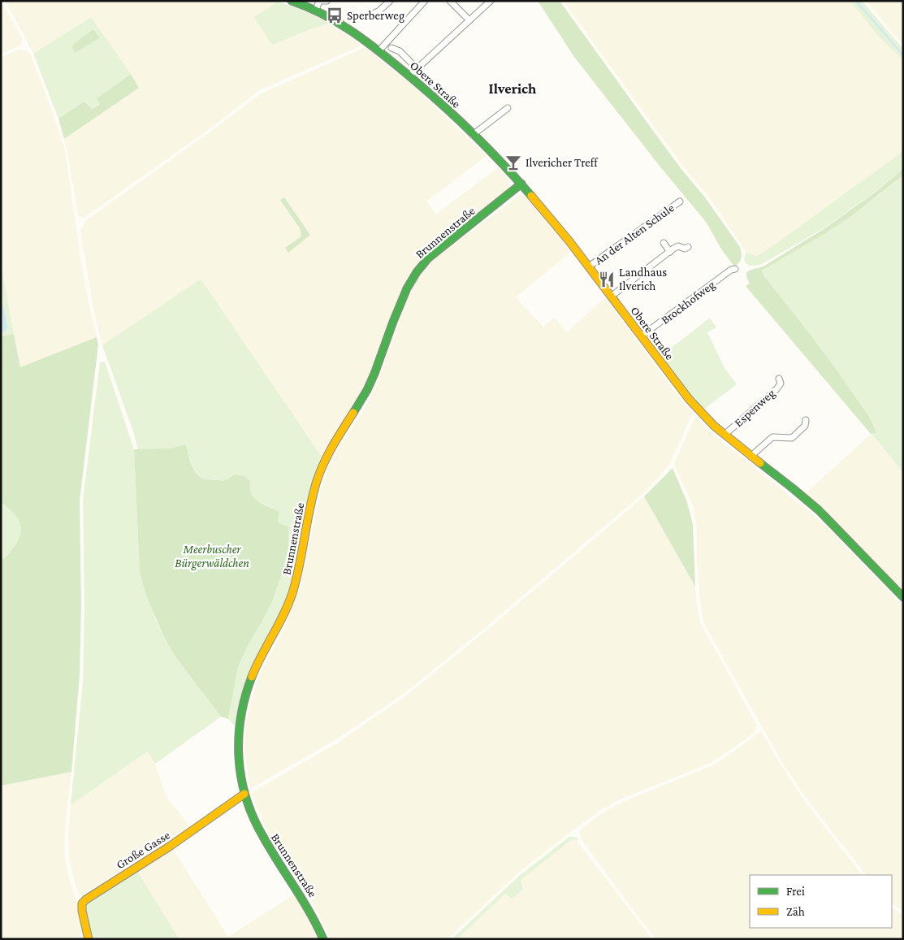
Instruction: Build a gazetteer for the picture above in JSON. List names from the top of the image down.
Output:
{
  "streets": {
    "street": [
      "Obere Straße",
      "Brunnenstraße",
      "An der Alten Schule",
      "Brockhofweg",
      "Espenweg",
      "Große Gasse"
    ]
  },
  "crossings": [
    ["Obere Straße", "Brunnenstraße"],
    ["Obere Straße", "An der Alten Schule"],
    ["Obere Straße", "Brockhofweg"],
    ["Obere Straße", "Espenweg"],
    ["Brunnenstraße", "Große Gasse"]
  ],
  "districts": ["Ilverich"],
  "parks": ["Meerbuscher Bürgerwäldchen"],
  "places": {
    "bus stop": ["Sperberweg"],
    "bar": ["Ilvericher Treff"],
    "restaurant": ["Landhaus Ilverich"]
  },
  "legend": ["Frei", "Zäh"]
}
